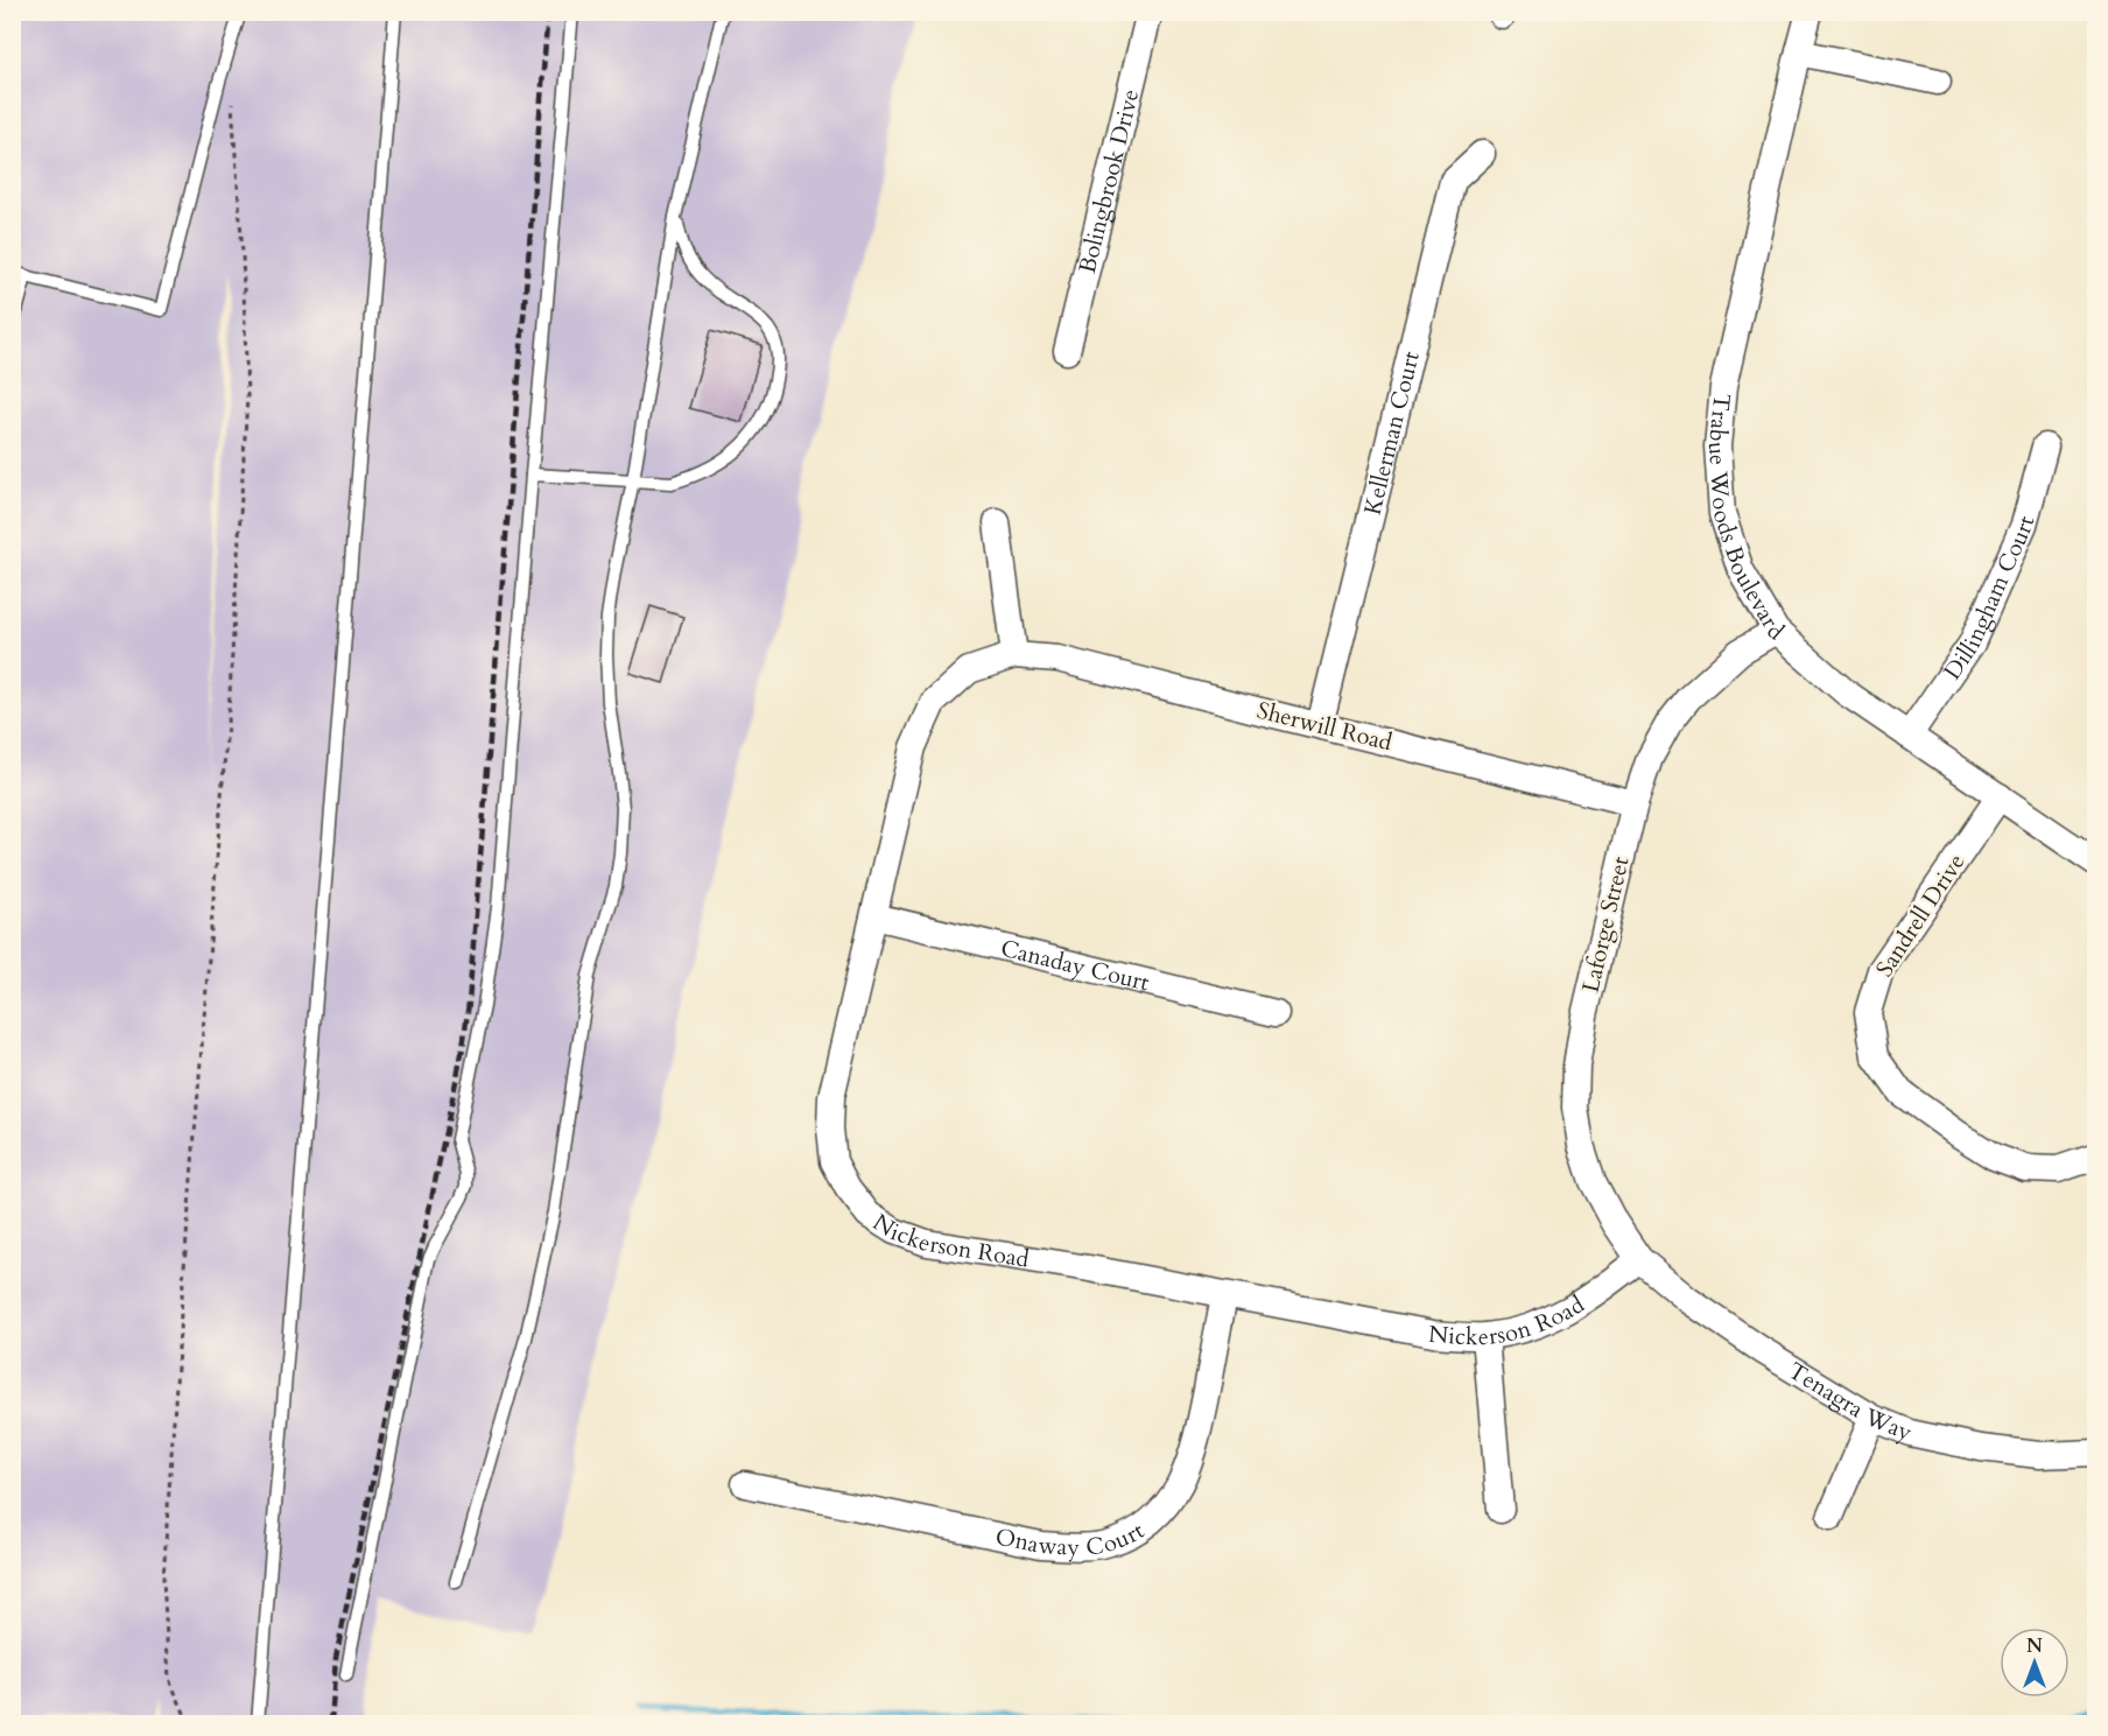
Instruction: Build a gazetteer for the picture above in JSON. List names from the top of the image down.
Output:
{
  "streets": {
    "street": [
      "Bolingbrook Drive",
      "Kellerman Court",
      "Trabue Woods Boulevard",
      "Dillingham Court",
      "Sherwill Road",
      "Sandrell Drive",
      "Laforge Street",
      "Canaday Court",
      "Nickerson Road",
      "Tenagra Way",
      "Onaway Court"
    ]
  },
  "crossings": [
    ["Kellerman Court", "Sherwill Road"],
    ["Trabue Woods Boulevard", "Dillingham Court"],
    ["Trabue Woods Boulevard", "Sandrell Drive"],
    ["Trabue Woods Boulevard", "Laforge Street"],
    ["Sherwill Road", "Laforge Street"],
    ["Sherwill Road", "Nickerson Road"],
    ["Laforge Street", "Nickerson Road"],
    ["Laforge Street", "Tenagra Way"],
    ["Canaday Court", "Nickerson Road"],
    ["Nickerson Road", "Tenagra Way"],
    ["Nickerson Road", "Onaway Court"]
  ],
  "north": "top"
}
